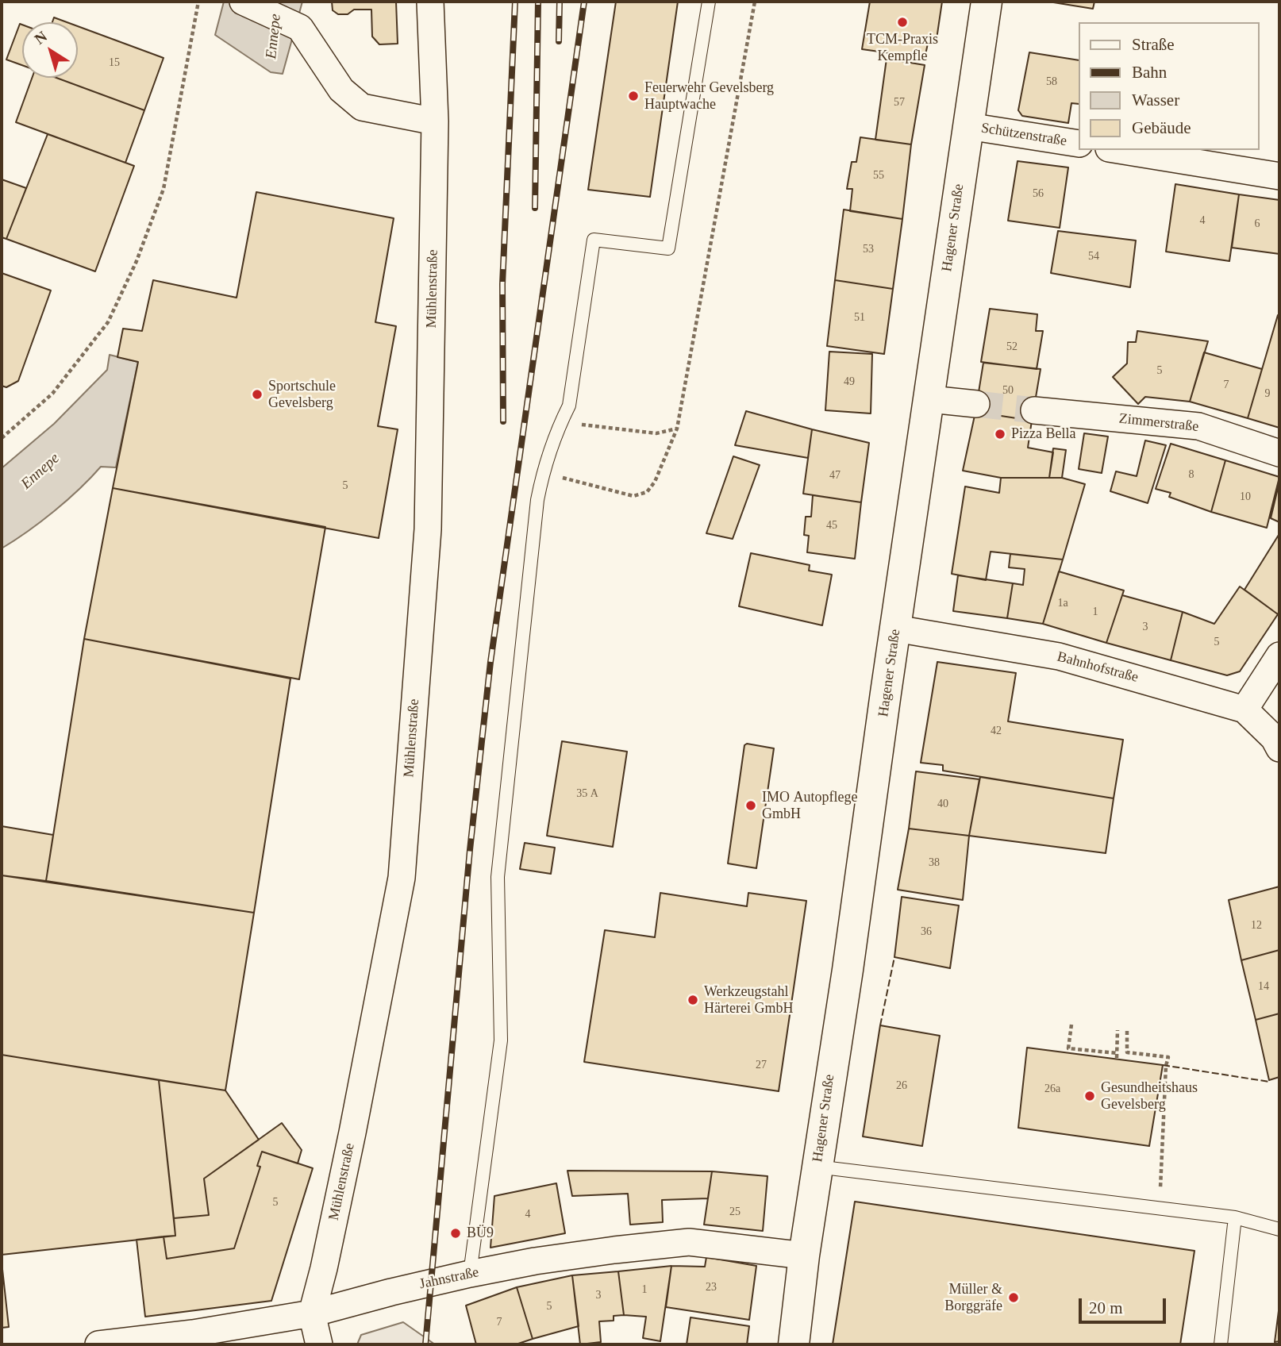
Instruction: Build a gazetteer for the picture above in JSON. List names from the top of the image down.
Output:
{
  "streets": {
    "main road": ["Hagener Straße"],
    "street": [
      "Schützenstraße",
      "Mühlenstraße",
      "Zimmerstraße",
      "Bahnhofstraße",
      "Jahnstraße"
    ]
  },
  "crossings": [
    ["Schützenstraße", "Hagener Straße"],
    ["Hagener Straße", "Bahnhofstraße"],
    ["Hagener Straße", "Jahnstraße"],
    ["Mühlenstraße", "Jahnstraße"]
  ],
  "water": ["Ennepe"],
  "places": [
    "TCM-Praxis Kempfle",
    "Feuerwehr Gevelsberg Hauptwache",
    "Sportschule Gevelsberg",
    "Pizza Bella",
    "IMO Autopflege GmbH",
    "Werkzeugstahl Härterei GmbH",
    "Gesundheitshaus Gevelsberg",
    "BÜ9",
    "Müller & Borggräfe"
  ],
  "house_numbers": [
    "15",
    "58",
    "57",
    "55",
    "56",
    "4",
    "6",
    "53",
    "54",
    "51",
    "52",
    "5",
    "49",
    "7",
    "50",
    "9",
    "8",
    "47",
    "5",
    "10",
    "45",
    "1a",
    "1",
    "3",
    "5",
    "42",
    "35 A",
    "40",
    "38",
    "12",
    "36",
    "14",
    "27",
    "26",
    "26a",
    "5",
    "25",
    "4",
    "23",
    "1",
    "3",
    "5",
    "7"
  ],
  "legend": [
    "Straße",
    "Bahn",
    "Wasser",
    "Gebäude"
  ],
  "scale_bar": "20 m",
  "north": "top left"
}
